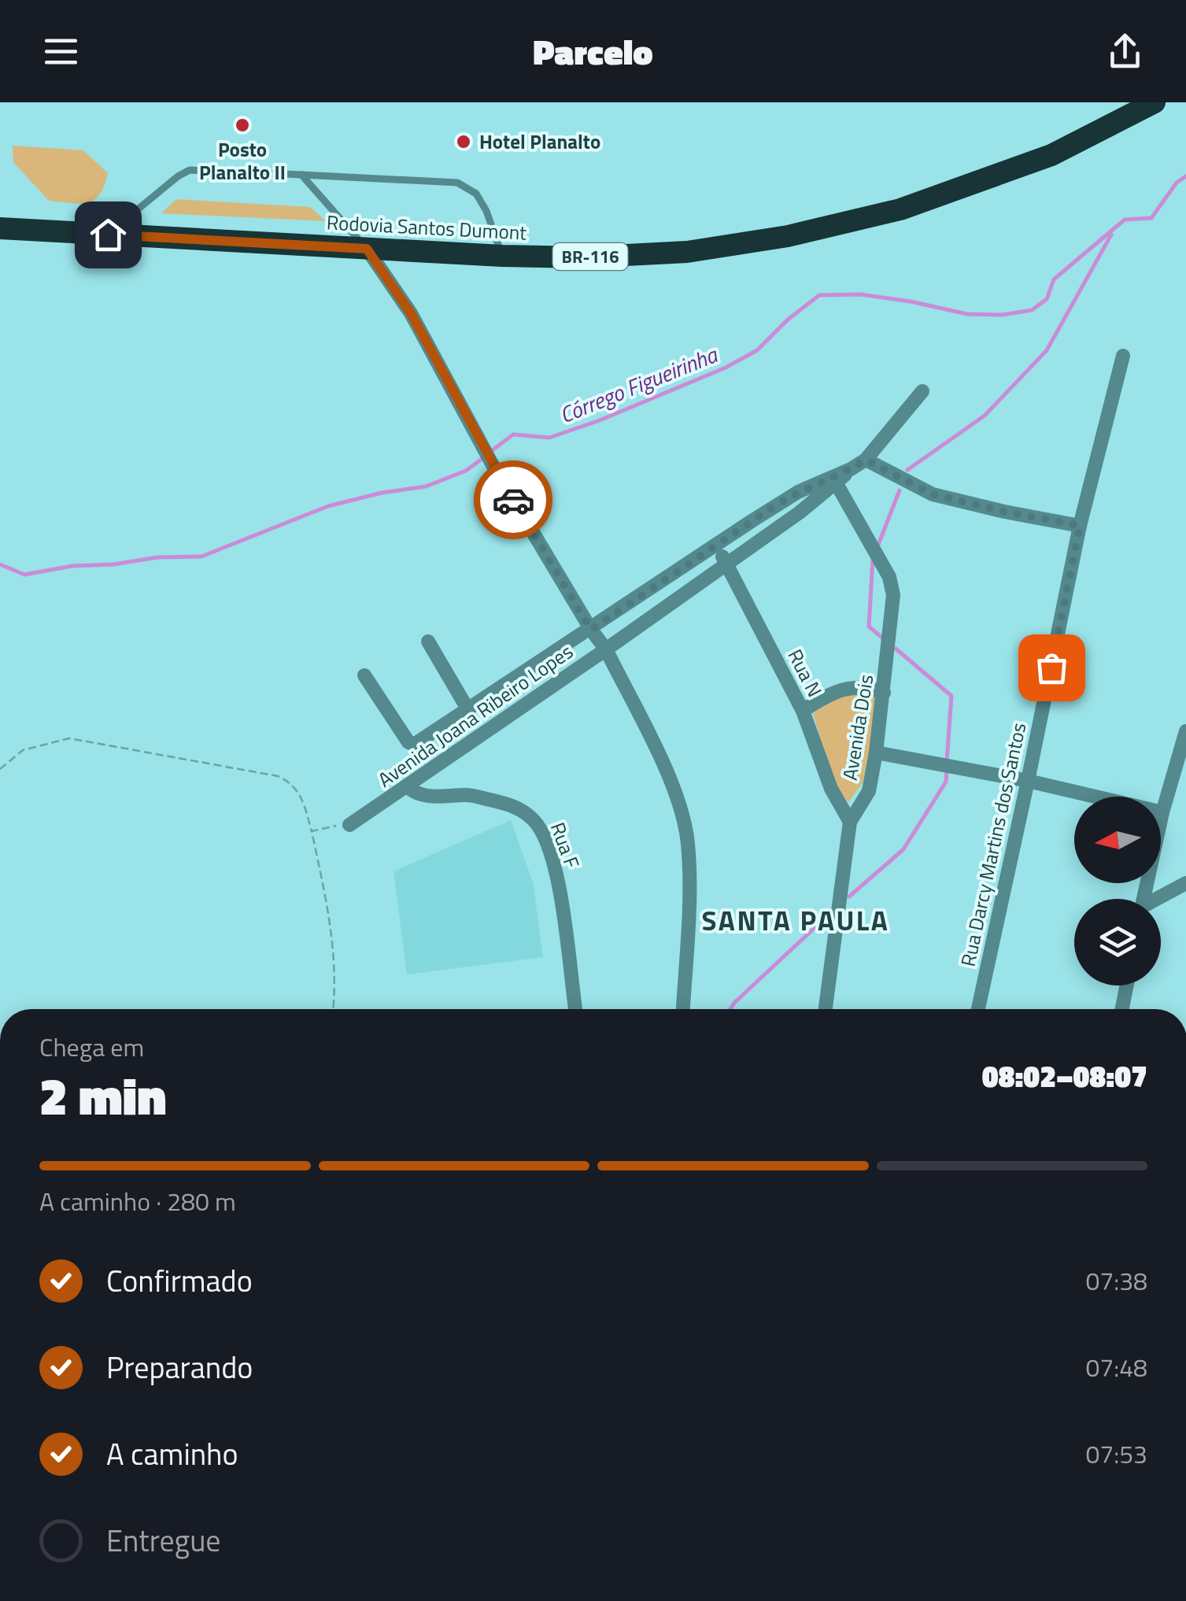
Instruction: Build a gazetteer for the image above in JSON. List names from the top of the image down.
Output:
{
  "streets": {
    "highway": ["Rodovia Santos Dumont", "BR-116"],
    "street": [
      "Rua N",
      "Avenida Joana Ribeiro Lopes",
      "Avenida Dois",
      "Rua Darcy Martins dos Santos",
      "Rua F"
    ]
  },
  "crossings": [
    ["Rua N", "Avenida Joana Ribeiro Lopes"],
    ["Rua N", "Avenida Dois"],
    ["Avenida Joana Ribeiro Lopes", "Avenida Dois"],
    ["Avenida Joana Ribeiro Lopes", "Rua F"]
  ],
  "districts": ["SANTA PAULA"],
  "water": ["Córrego Figueirinha"],
  "places": ["Posto Planalto II", "Hotel Planalto"],
  "north": "left",
  "page": {
    "header": "Parcelo",
    "heading": ["2 min", "Chega em", "08:02–08:07"],
    "bar": "A caminho · 280 m",
    "list": [
      ["Confirmado", "07:38"],
      ["Preparando", "07:48"],
      ["A caminho", "07:53"],
      "Entregue"
    ]
  }
}
